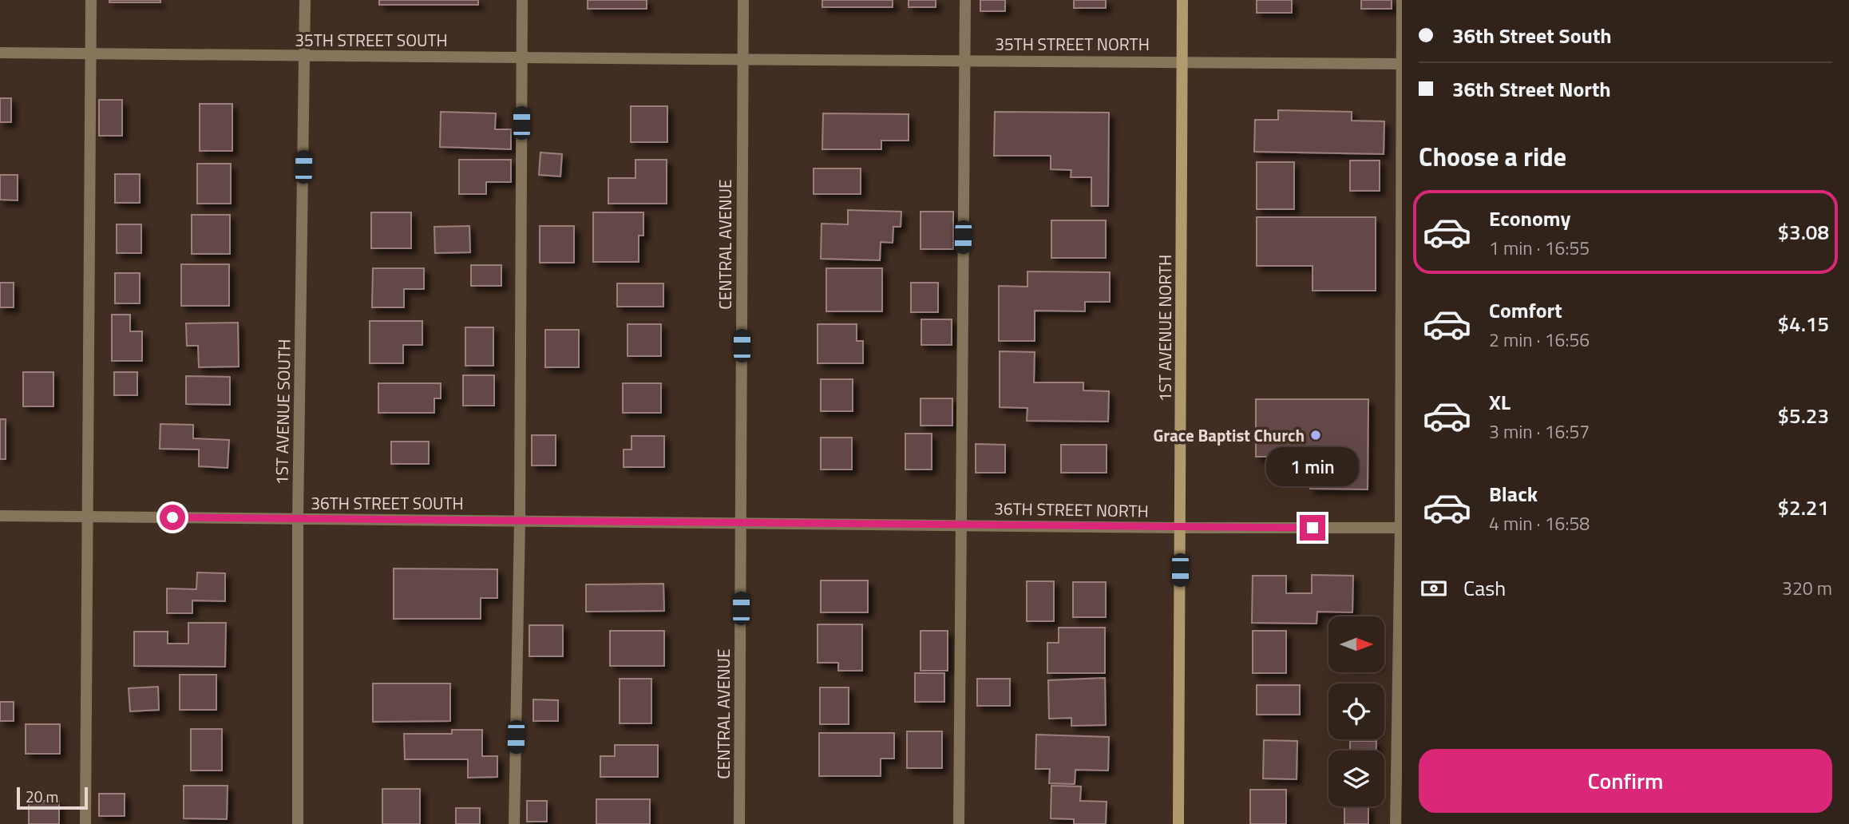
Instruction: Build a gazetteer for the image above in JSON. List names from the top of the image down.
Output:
{
  "streets": {
    "main road": ["1ST AVENUE NORTH"],
    "street": [
      "35TH STREET SOUTH",
      "35TH STREET NORTH",
      "CENTRAL AVENUE",
      "1ST AVENUE SOUTH",
      "36TH STREET SOUTH",
      "36TH STREET NORTH"
    ]
  },
  "crossings": [
    ["35TH STREET SOUTH", "35TH STREET NORTH"],
    ["35TH STREET SOUTH", "CENTRAL AVENUE"],
    ["35TH STREET SOUTH", "1ST AVENUE SOUTH"],
    ["35TH STREET NORTH", "CENTRAL AVENUE"],
    ["35TH STREET NORTH", "1ST AVENUE NORTH"],
    ["CENTRAL AVENUE", "36TH STREET SOUTH"],
    ["CENTRAL AVENUE", "36TH STREET NORTH"],
    ["1ST AVENUE NORTH", "36TH STREET NORTH"],
    ["1ST AVENUE SOUTH", "36TH STREET SOUTH"],
    ["36TH STREET SOUTH", "36TH STREET NORTH"]
  ],
  "places": ["Grace Baptist Church"],
  "scale_bar": "20 m",
  "north": "right",
  "page": {
    "banner": ["36th Street South", "36th Street North"],
    "heading": "Choose a ride",
    "list": [
      {
        "name": "Economy",
        "note": "1 min · 16:55",
        "value": "$3.08"
      },
      {
        "name": "Comfort",
        "note": "2 min · 16:56",
        "value": "$4.15"
      },
      {
        "name": "XL",
        "note": "3 min · 16:57",
        "value": "$5.23"
      },
      {
        "name": "Black",
        "note": "4 min · 16:58",
        "value": "$2.21"
      }
    ],
    "bubble": "1 min",
    "pay": ["Cash", "320 m"],
    "buttons": "Confirm",
    "scale": "20 m"
  }
}
